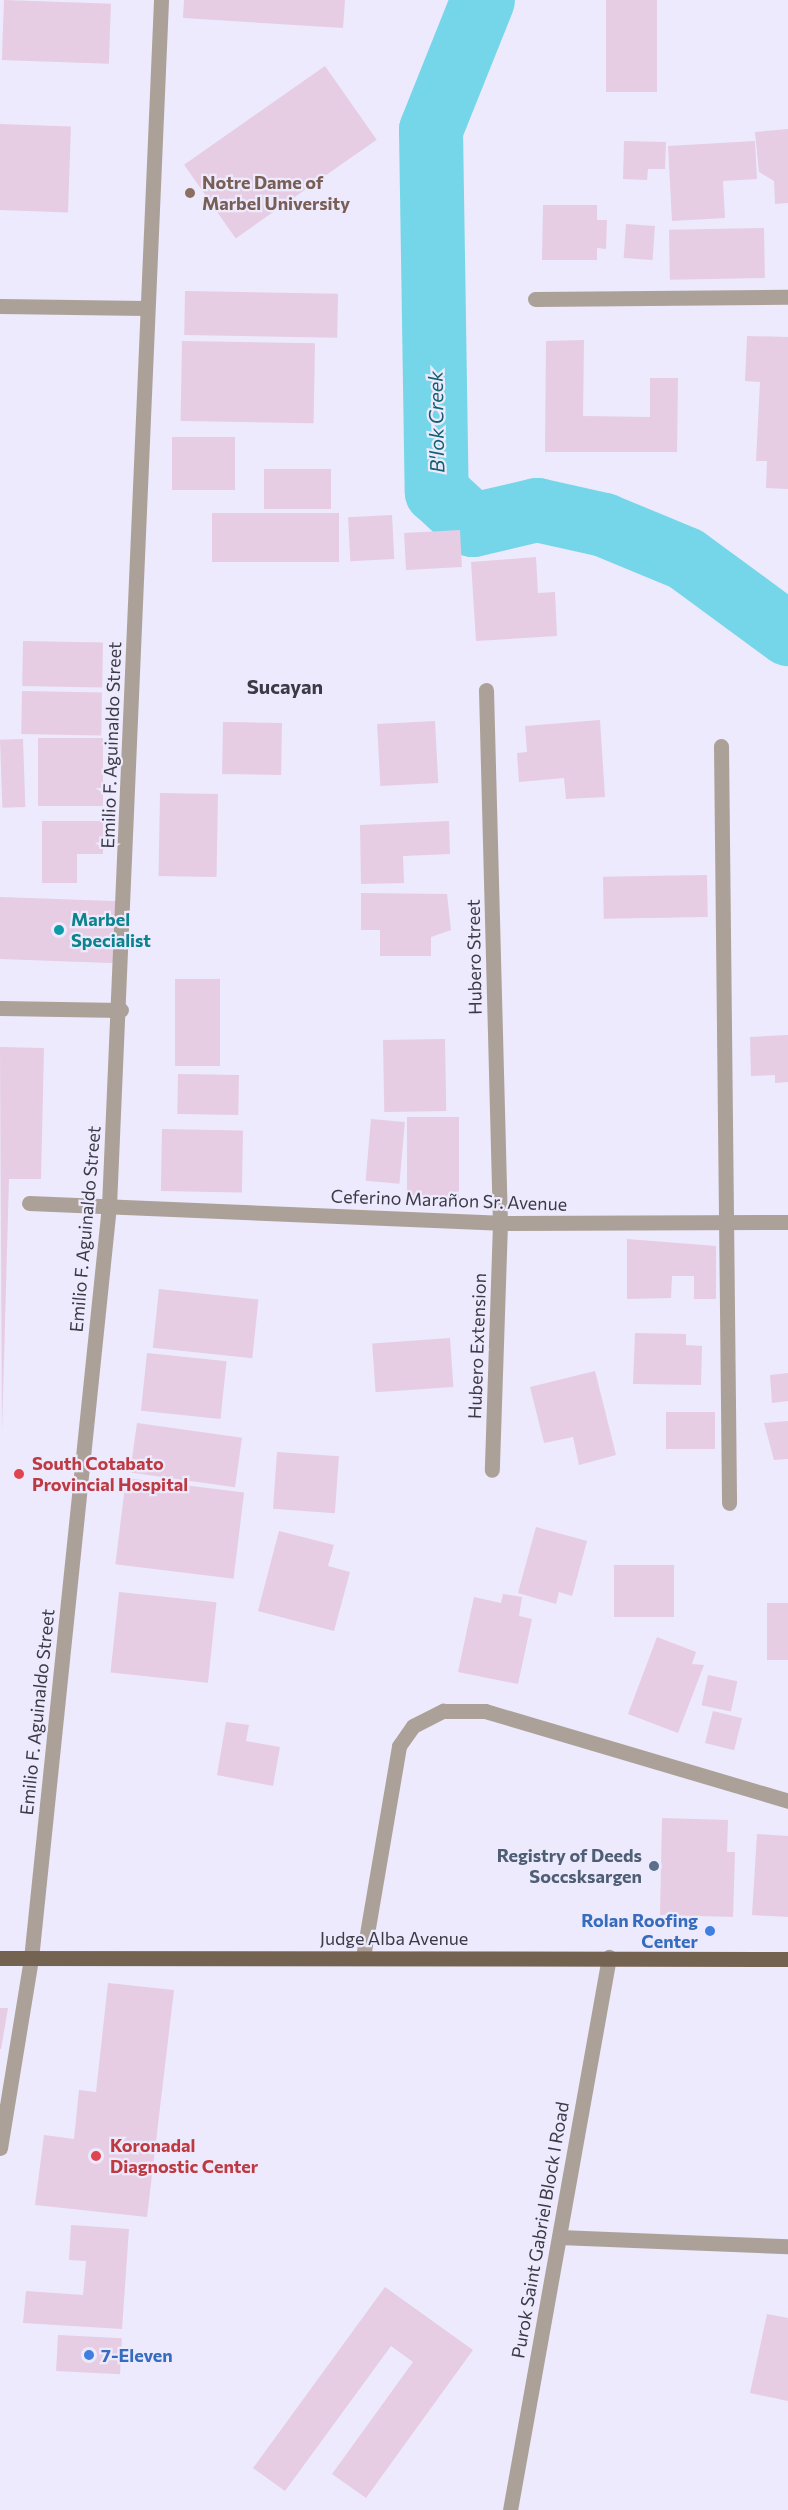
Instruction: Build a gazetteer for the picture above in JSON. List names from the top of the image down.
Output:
{
  "streets": {
    "main road": ["Judge Alba Avenue"],
    "street": [
      "Emilio F. Aguinaldo Street",
      "Hubero Street",
      "Ceferino Marañon Sr. Avenue",
      "Hubero Extension",
      "Purok Saint Gabriel Block I Road"
    ]
  },
  "crossings": [
    ["Emilio F. Aguinaldo Street", "Ceferino Marañon Sr. Avenue"],
    ["Emilio F. Aguinaldo Street", "Judge Alba Avenue"],
    ["Hubero Street", "Ceferino Marañon Sr. Avenue"],
    ["Hubero Street", "Hubero Extension"],
    ["Ceferino Marañon Sr. Avenue", "Hubero Extension"],
    ["Judge Alba Avenue", "Purok Saint Gabriel Block I Road"]
  ],
  "districts": ["Sucayan"],
  "water": ["B'lok Creek"],
  "places": [
    "Notre Dame of Marbel University",
    "Marbel Specialist",
    "South Cotabato Provincial Hospital",
    "Registry of Deeds Soccsksargen",
    "Rolan Roofing Center",
    "Koronadal Diagnostic Center",
    "7-Eleven"
  ]
}
